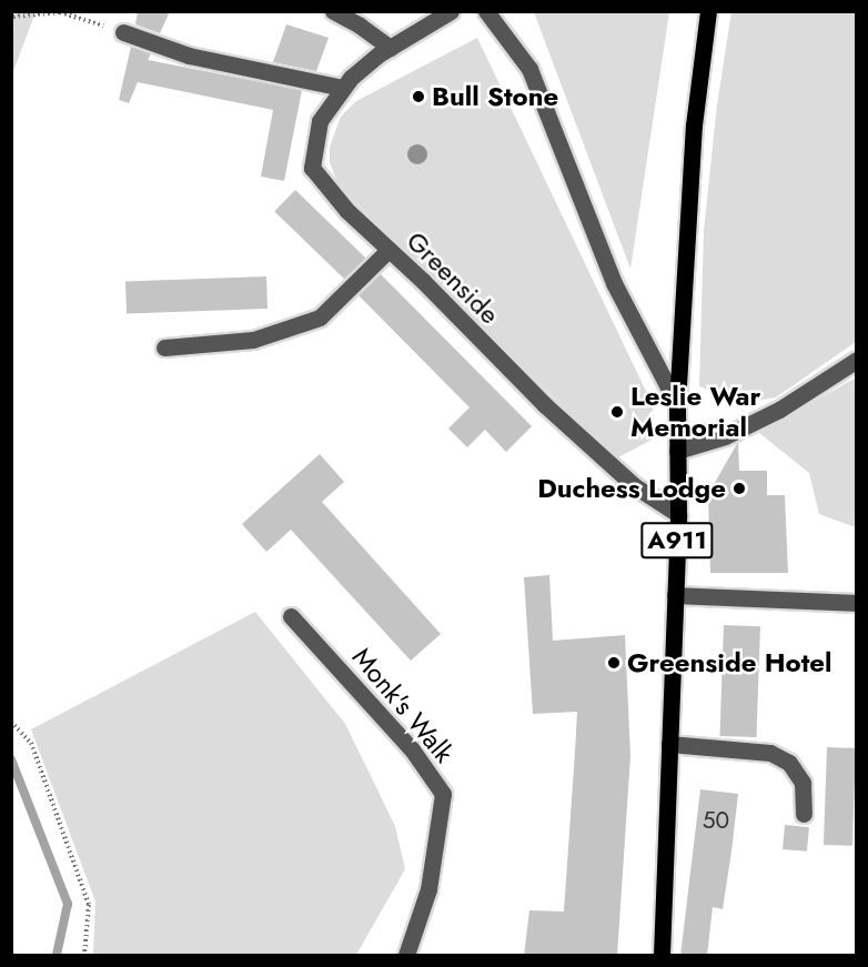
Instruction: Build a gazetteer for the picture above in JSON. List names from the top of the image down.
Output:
{
  "streets": {
    "main road": ["A911"],
    "street": ["Greenside", "Monk's Walk"]
  },
  "crossings": [
    ["Greenside", "A911"]
  ],
  "places": [
    "Bull Stone",
    "Leslie War Memorial",
    "Duchess Lodge",
    "Greenside Hotel"
  ],
  "house_numbers": ["50"]
}
